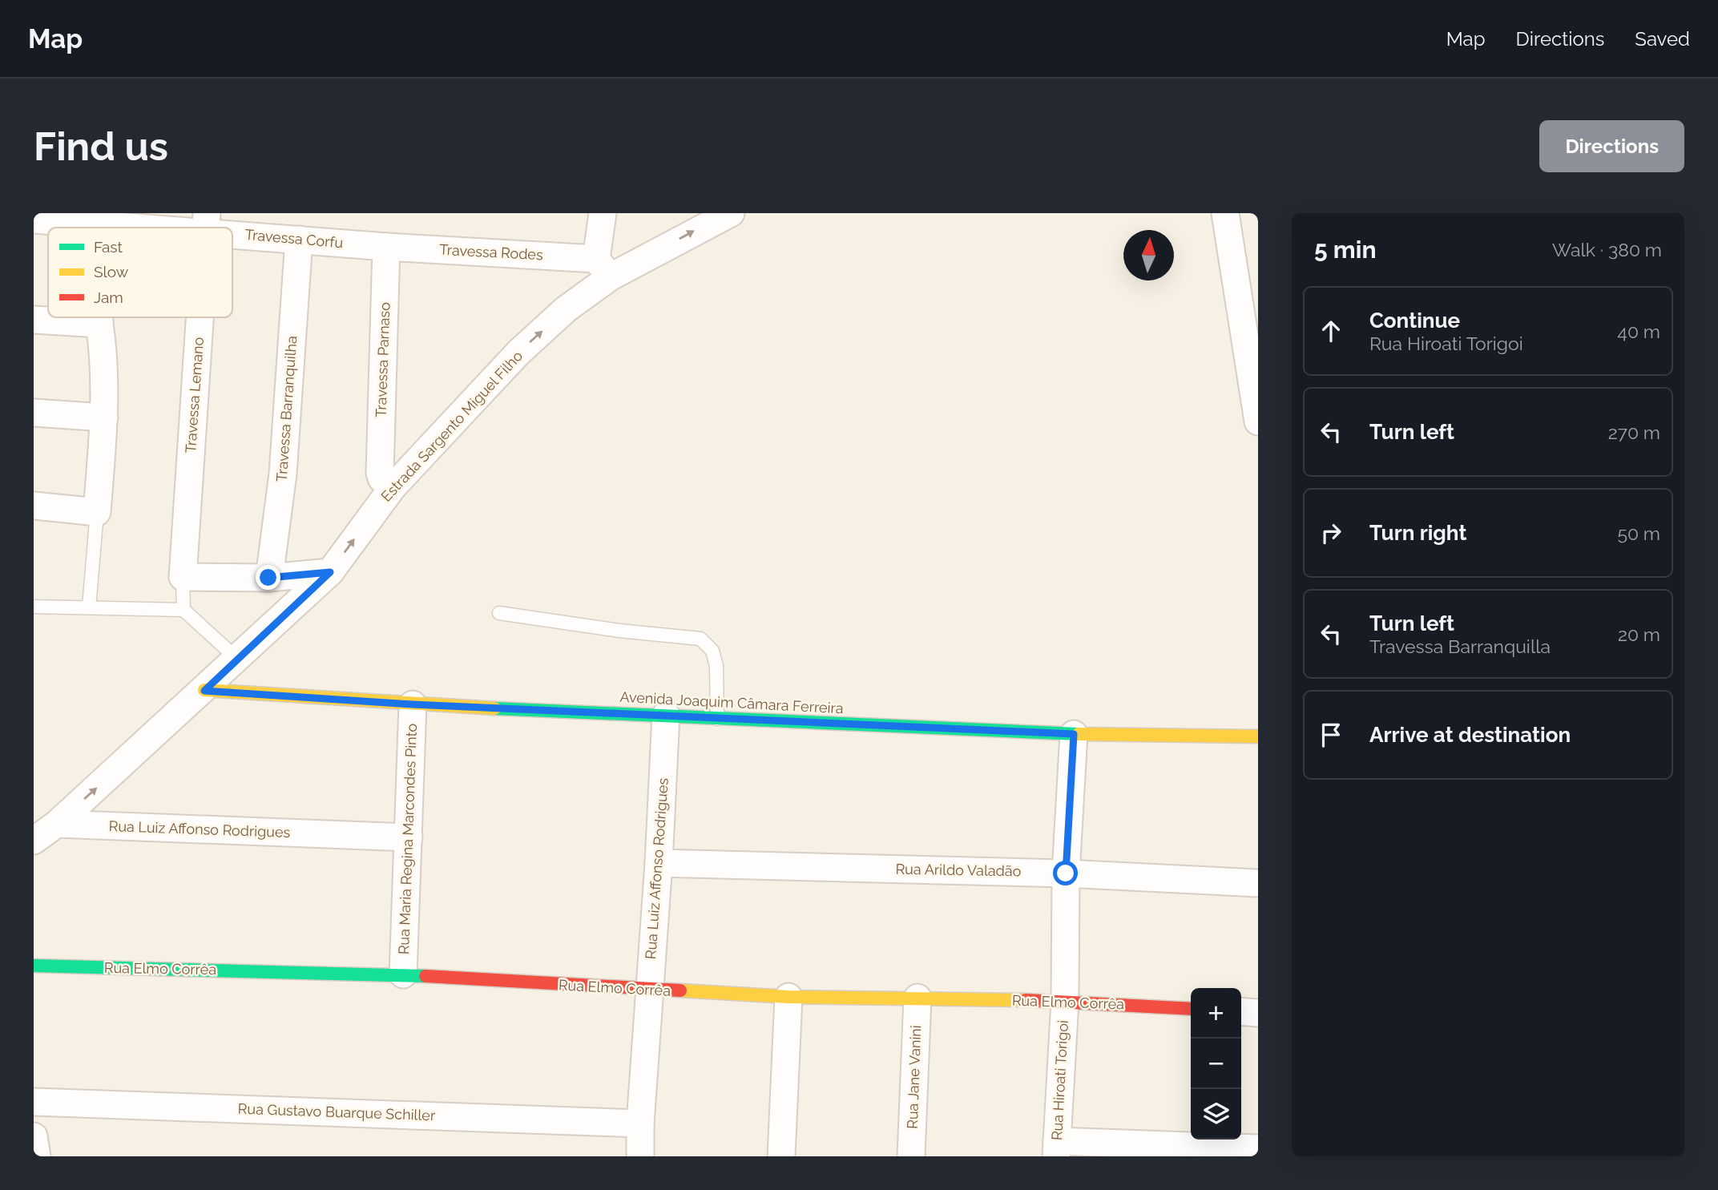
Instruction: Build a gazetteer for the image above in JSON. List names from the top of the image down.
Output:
{
  "streets": {
    "street": [
      "Travessa Corfu",
      "Travessa Rodes",
      "Travessa Parnaso",
      "Travessa Lemano",
      "Travessa Barranquilha",
      "Estrada Sargento Miguel Filho",
      "Avenida Joaquim Câmara Ferreira",
      "Rua Luiz Affonso Rodrigues",
      "Rua Maria Regina Marcondes Pinto",
      "Rua Arildo Valadão",
      "Rua Elmo Corrêa",
      "Rua Jane Vanini",
      "Rua Hiroati Torigoi",
      "Rua Gustavo Buarque Schiller"
    ]
  },
  "crossings": [
    ["Travessa Corfu", "Travessa Rodes"],
    ["Travessa Corfu", "Travessa Parnaso"],
    ["Travessa Corfu", "Travessa Barranquilha"],
    ["Travessa Rodes", "Travessa Parnaso"],
    ["Travessa Rodes", "Estrada Sargento Miguel Filho"],
    ["Travessa Parnaso", "Estrada Sargento Miguel Filho"],
    ["Estrada Sargento Miguel Filho", "Avenida Joaquim Câmara Ferreira"],
    ["Estrada Sargento Miguel Filho", "Rua Luiz Affonso Rodrigues"],
    ["Avenida Joaquim Câmara Ferreira", "Rua Luiz Affonso Rodrigues"],
    ["Avenida Joaquim Câmara Ferreira", "Rua Maria Regina Marcondes Pinto"],
    ["Avenida Joaquim Câmara Ferreira", "Rua Hiroati Torigoi"],
    ["Rua Luiz Affonso Rodrigues", "Rua Maria Regina Marcondes Pinto"],
    ["Rua Luiz Affonso Rodrigues", "Rua Arildo Valadão"],
    ["Rua Luiz Affonso Rodrigues", "Rua Elmo Corrêa"],
    ["Rua Luiz Affonso Rodrigues", "Rua Gustavo Buarque Schiller"],
    ["Rua Maria Regina Marcondes Pinto", "Rua Elmo Corrêa"],
    ["Rua Arildo Valadão", "Rua Hiroati Torigoi"],
    ["Rua Elmo Corrêa", "Rua Jane Vanini"],
    ["Rua Elmo Corrêa", "Rua Hiroati Torigoi"]
  ],
  "one_way": ["Estrada Sargento Miguel Filho"],
  "legend": ["Fast", "Slow", "Jam"],
  "north": "top",
  "page": {
    "header": "Map",
    "nav": ["Map", "Directions", "Saved"],
    "buttons": "Directions",
    "title": "Find us",
    "heading": ["5 min", "Walk · 380 m"],
    "list": [
      ["Continue", "Rua Hiroati Torigoi", "40 m"],
      ["Turn left", "270 m"],
      ["Turn right", "50 m"],
      ["Turn left", "Travessa Barranquilla", "20 m"],
      "Arrive at destination"
    ],
    "map_buttons": ["+", "−"]
  }
}
